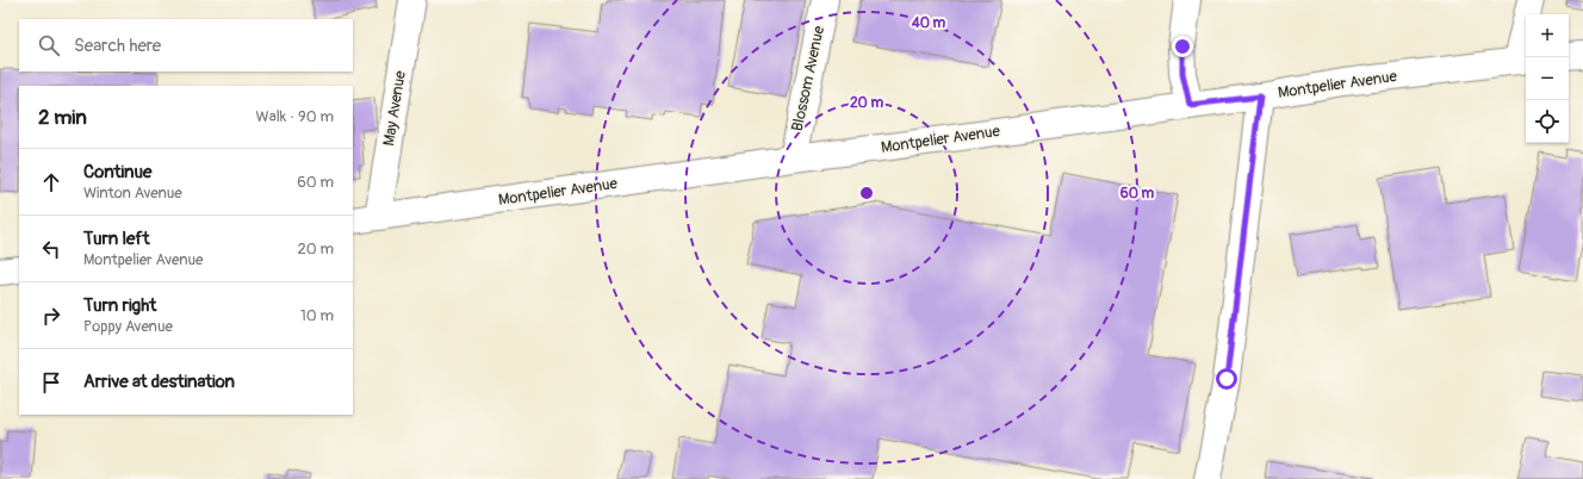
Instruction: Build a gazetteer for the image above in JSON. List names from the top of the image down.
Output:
{
  "streets": {
    "street": ["Blossom Avenue", "Montpelier Avenue", "May Avenue"]
  },
  "crossings": [
    ["Blossom Avenue", "Montpelier Avenue"],
    ["Montpelier Avenue", "May Avenue"]
  ],
  "page": {
    "map_buttons": ["+", "−"],
    "search": "Search here",
    "heading": ["2 min", "Walk · 90 m"],
    "list": [
      ["Continue", "Winton Avenue", "60 m"],
      ["Turn left", "Montpelier Avenue", "20 m"],
      ["Turn right", "Poppy Avenue", "10 m"],
      "Arrive at destination"
    ]
  },
  "rings": ["40 m", "20 m", "60 m"]
}
